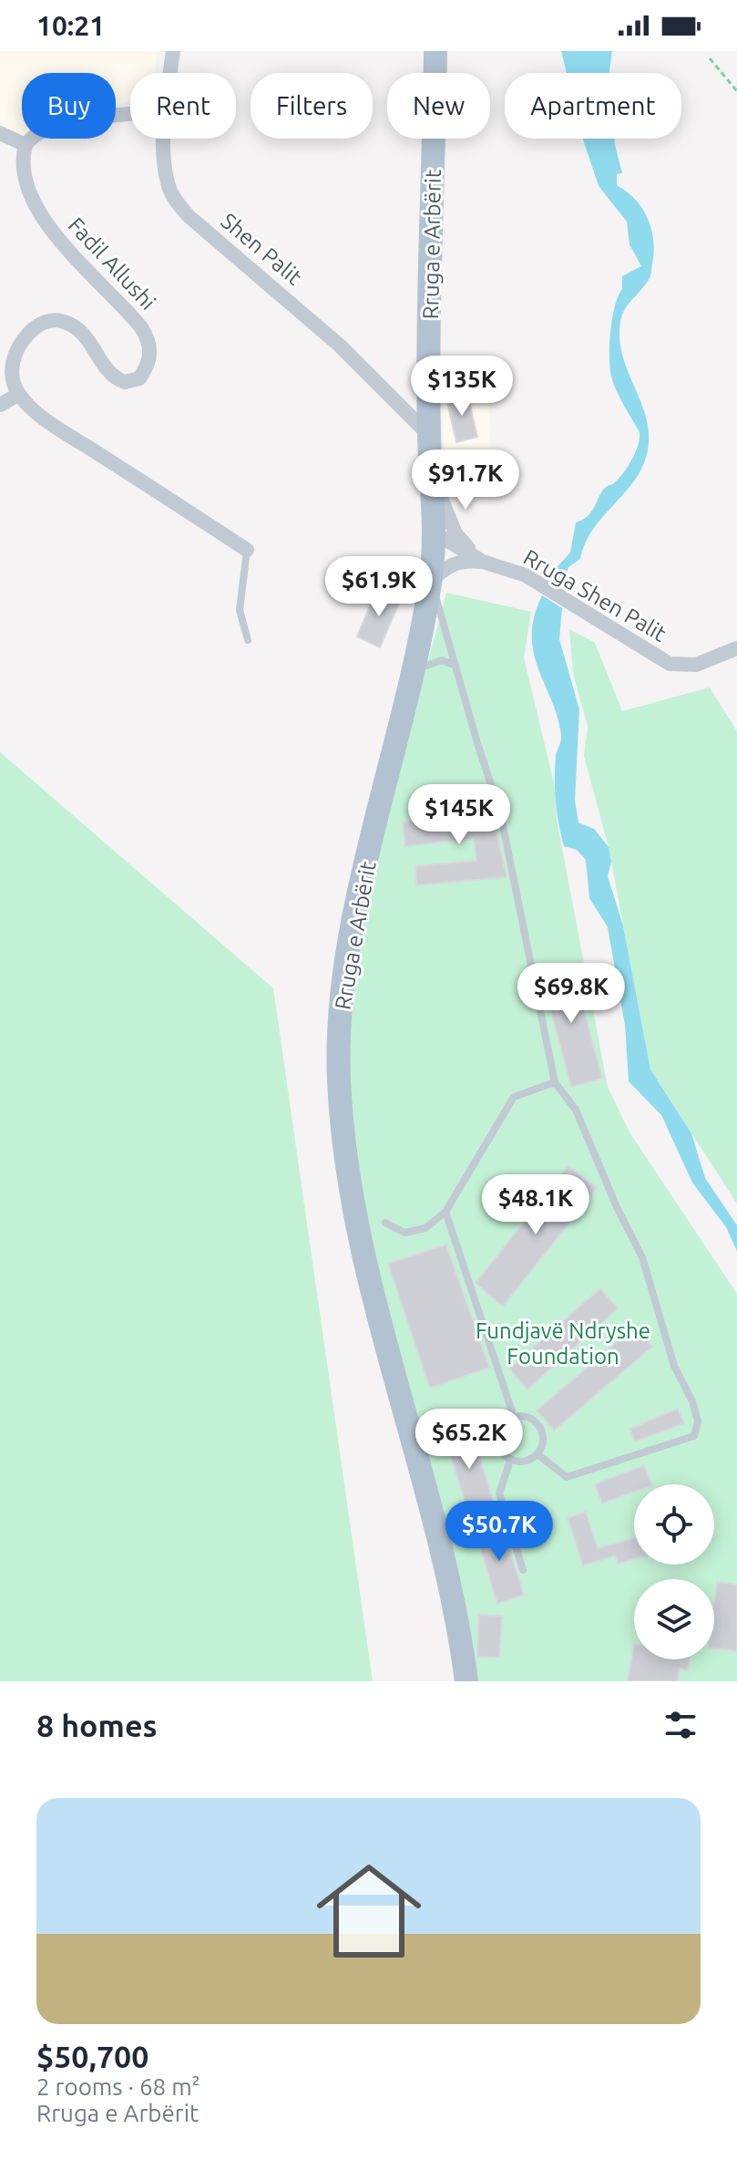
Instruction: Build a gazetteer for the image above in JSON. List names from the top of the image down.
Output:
{
  "streets": {
    "main road": ["Rruga e Arbërit"],
    "street": ["Shen Palit", "Fadil Allushi", "Rruga Shen Palit"]
  },
  "crossings": [
    ["Rruga e Arbërit", "Shen Palit"],
    ["Rruga e Arbërit", "Rruga Shen Palit"]
  ],
  "parks": ["Fundjavë Ndryshe Foundation"],
  "page": {
    "status": "10:21",
    "chip": [
      "Buy",
      "Rent",
      "Filters",
      "New",
      "Apartment"
    ],
    "price": [
      "$135K",
      "$91.7K",
      "$61.9K",
      "$145K",
      "$69.8K",
      "$48.1K",
      "$65.2K",
      "$50.7K"
    ],
    "heading": "8 homes",
    "list": [
      {
        "name": "$50,700",
        "note": "2 rooms · 68 m² · Rruga e Arbërit"
      }
    ]
  }
}
